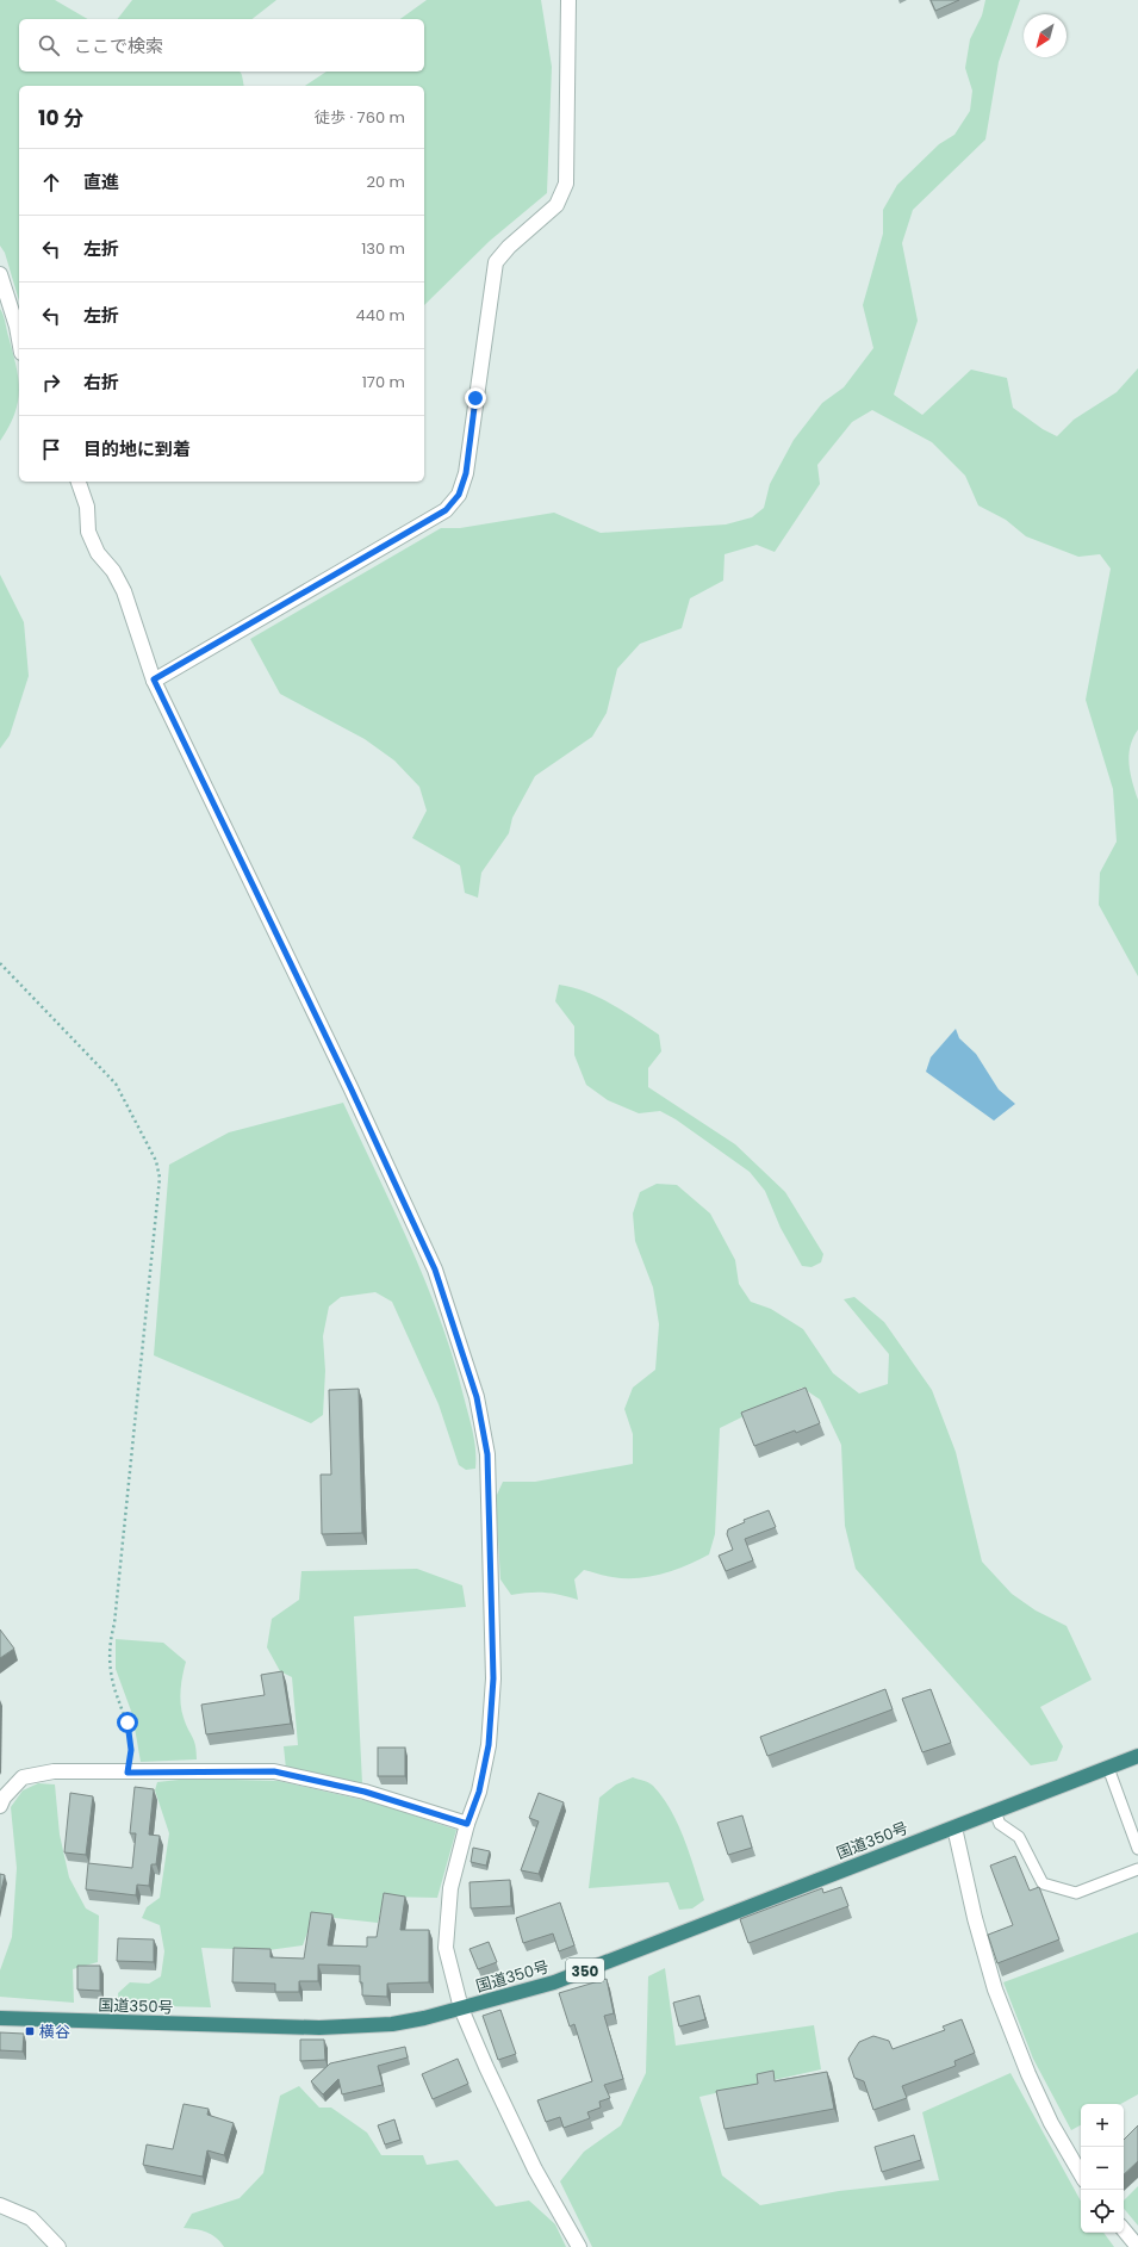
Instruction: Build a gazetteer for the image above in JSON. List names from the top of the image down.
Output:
{
  "streets": {
    "highway": ["国道350号", "350"]
  },
  "places": {
    "transit": ["横谷"]
  },
  "north": "bottom left",
  "page": {
    "search": "ここで検索",
    "heading": ["10 分", "徒歩 · 760 m"],
    "list": [
      ["直進", "20 m"],
      ["左折", "130 m"],
      ["左折", "440 m"],
      ["右折", "170 m"],
      "目的地に到着"
    ],
    "map_buttons": ["+", "−"]
  }
}
